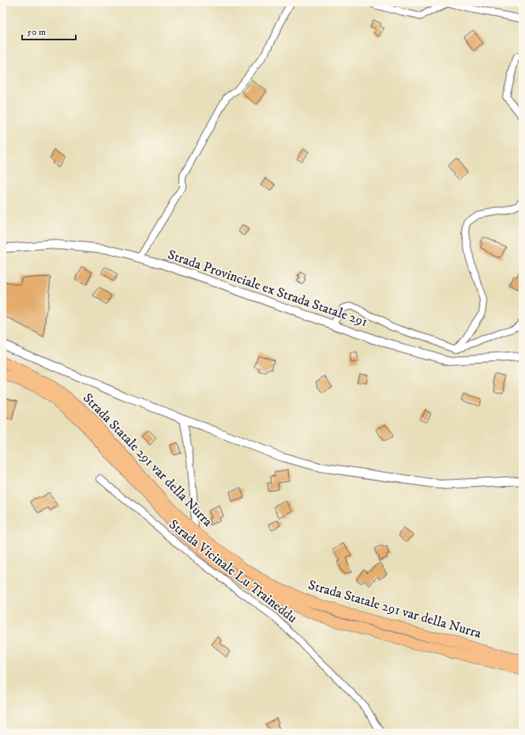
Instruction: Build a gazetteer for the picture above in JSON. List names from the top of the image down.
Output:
{
  "streets": {
    "highway": ["Strada Statale 291 var della Nurra"],
    "street": ["Strada Provinciale ex Strada Statale 291", "Strada Vicinale Lu Traineddu"]
  },
  "scale_bar": "50 m"
}
